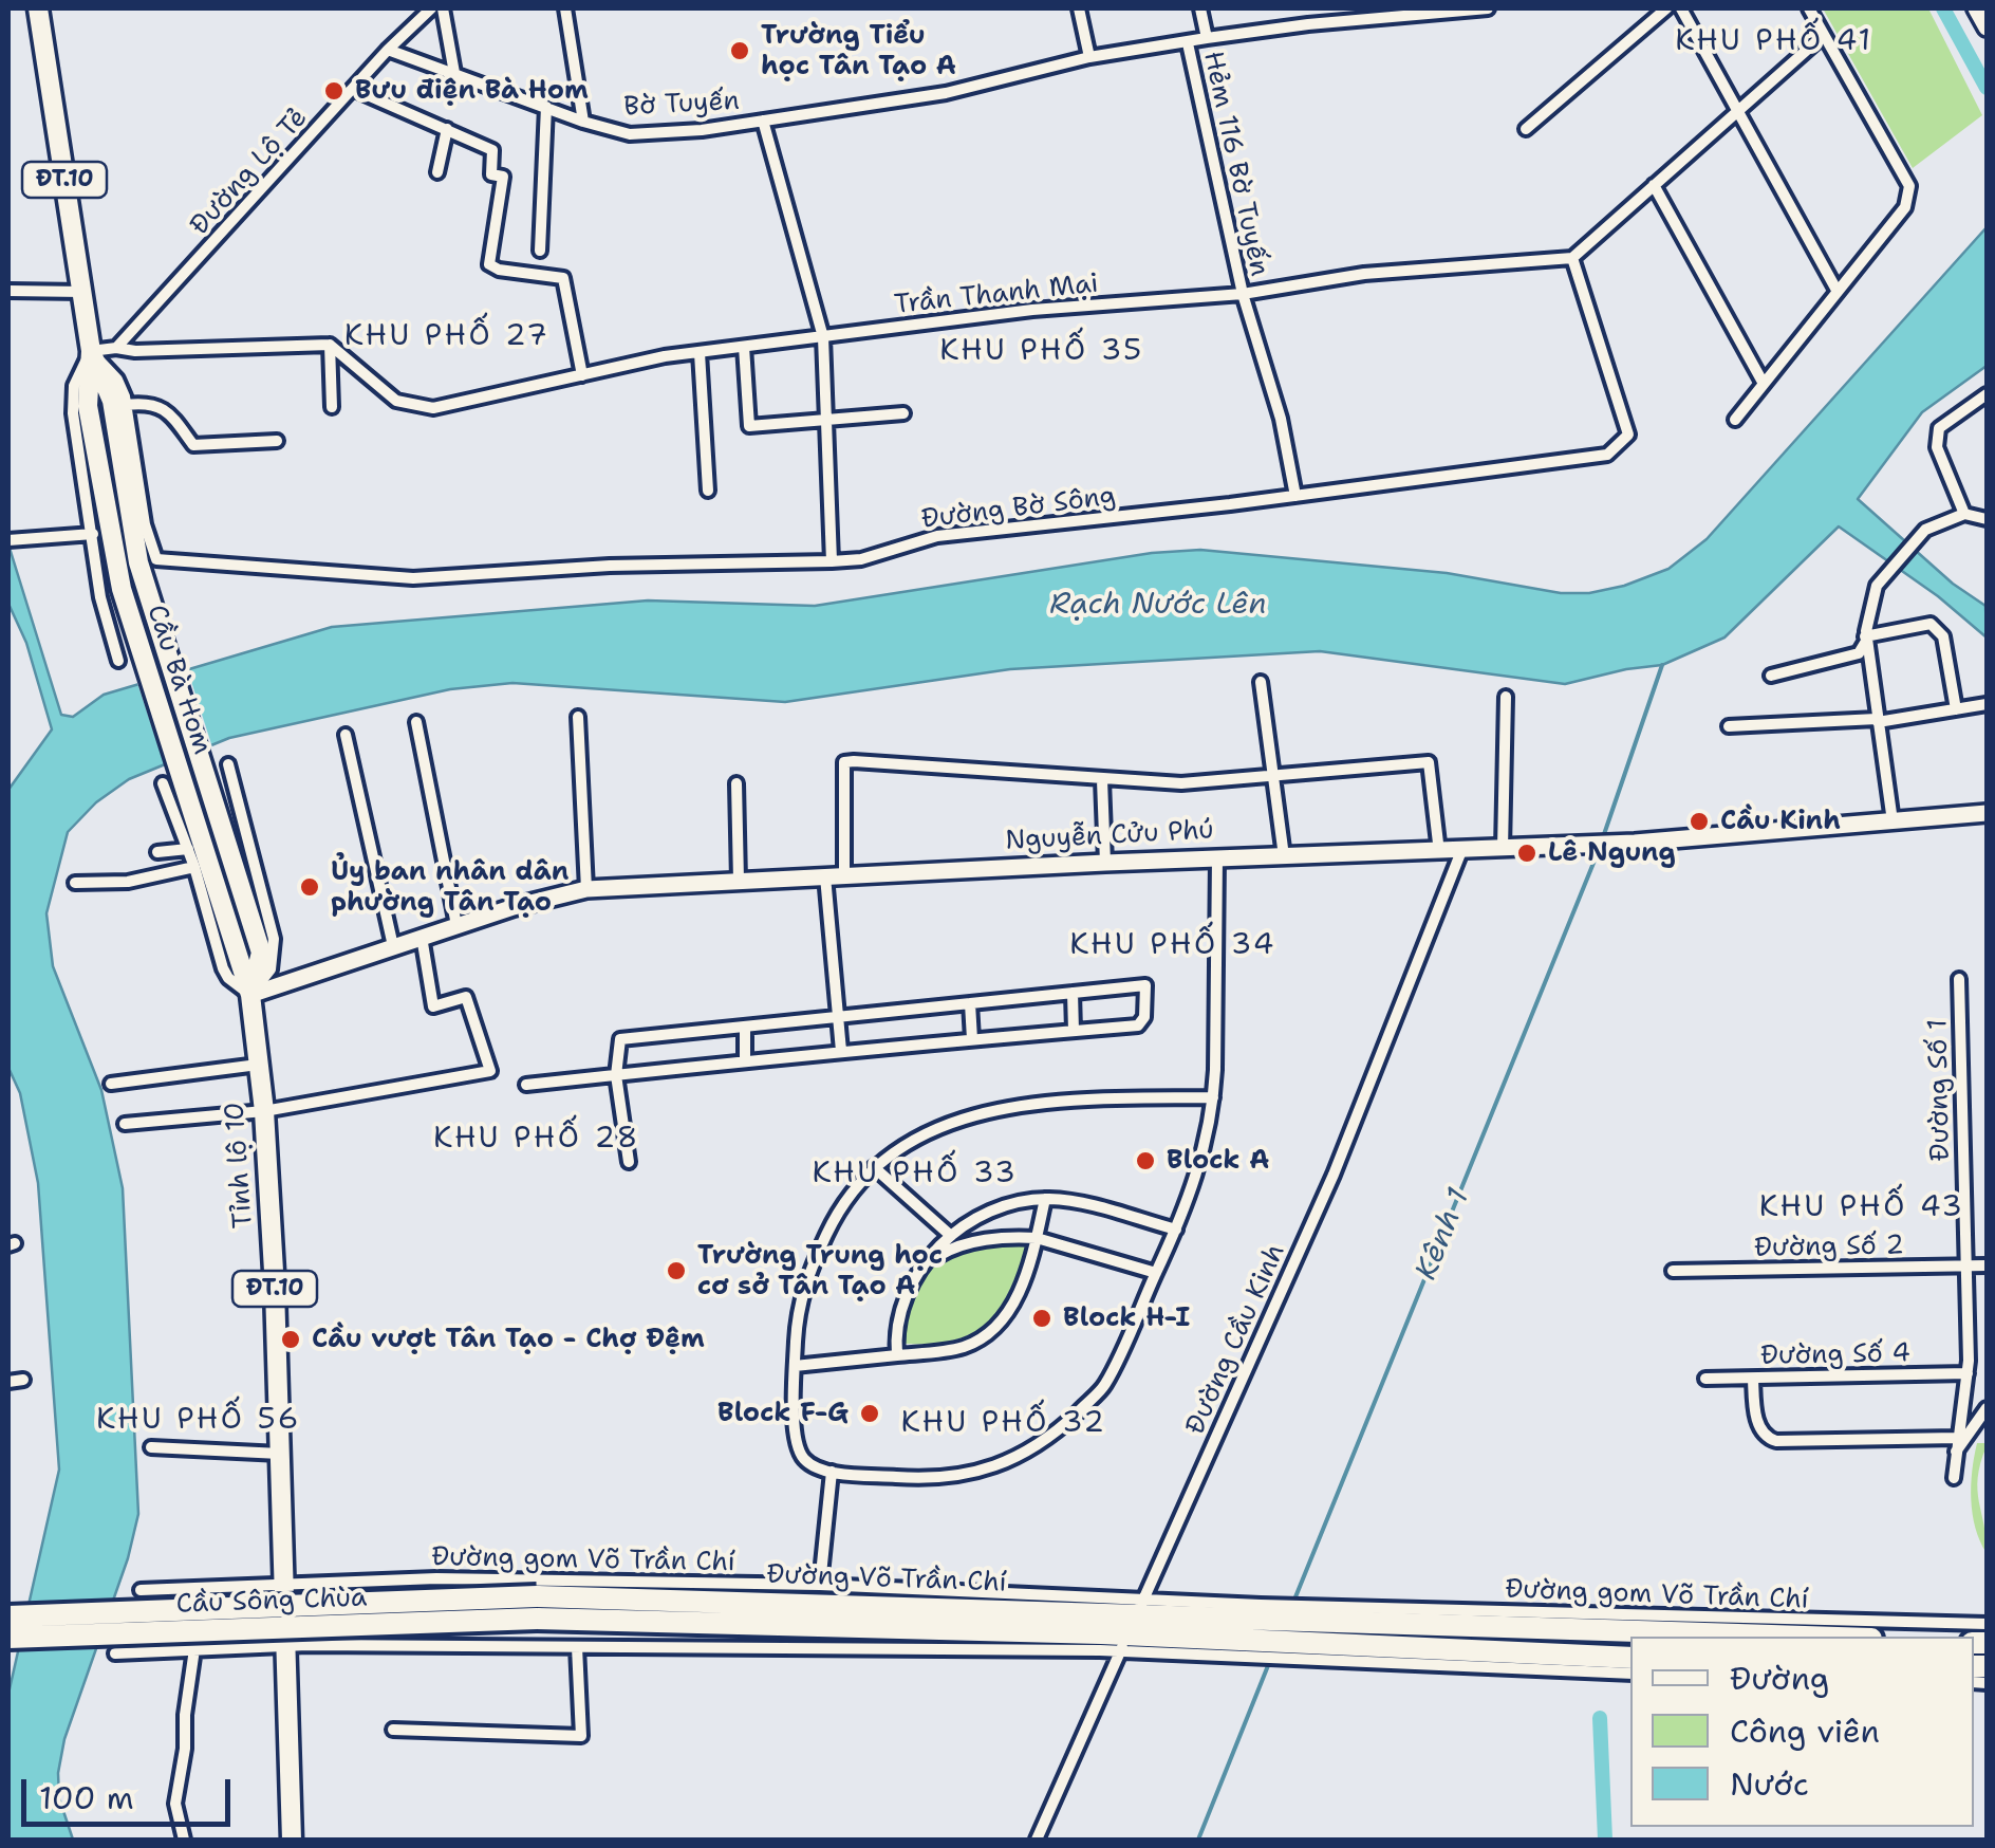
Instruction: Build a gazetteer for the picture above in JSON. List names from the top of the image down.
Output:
{
  "streets": {
    "highway": ["Đường Võ Trần Chí", "Cầu Sông Chùa"],
    "main road": [
      "ĐT.10",
      "Cầu Bà Hom",
      "Nguyễn Cửu Phú",
      "Tỉnh lộ 10"
    ],
    "street": [
      "Bờ Tuyến",
      "Hẻm 116 Bờ Tuyến",
      "Đường Lộ Tẻ",
      "Trần Thanh Mại",
      "Đường Bờ Sông",
      "Đường Số 1",
      "Đường Số 2",
      "Đường Cầu Kinh",
      "Đường Số 4",
      "Đường gom Võ Trần Chí"
    ]
  },
  "crossings": [
    ["Bờ Tuyến", "Hẻm 116 Bờ Tuyến"],
    ["Bờ Tuyến", "Đường Lộ Tẻ"],
    ["Hẻm 116 Bờ Tuyến", "Trần Thanh Mại"],
    ["Hẻm 116 Bờ Tuyến", "Đường Bờ Sông"],
    ["ĐT.10", "Đường Bờ Sông"],
    ["ĐT.10", "Cầu Bà Hom"],
    ["Trần Thanh Mại", "Đường Bờ Sông"],
    ["Đường Bờ Sông", "Cầu Bà Hom"],
    ["Cầu Bà Hom", "Tỉnh lộ 10"],
    ["Nguyễn Cửu Phú", "Tỉnh lộ 10"],
    ["Nguyễn Cửu Phú", "Đường Cầu Kinh"],
    ["Đường Số 1", "Đường Số 2"],
    ["Đường Số 1", "Đường Số 4"],
    ["Tỉnh lộ 10", "Đường gom Võ Trần Chí"],
    ["Đường Cầu Kinh", "Đường gom Võ Trần Chí"],
    ["Đường Cầu Kinh", "Đường Võ Trần Chí"],
    ["Đường gom Võ Trần Chí", "Đường Võ Trần Chí"],
    ["Đường Võ Trần Chí", "Cầu Sông Chùa"]
  ],
  "districts": [
    "KHU PHỐ 41",
    "KHU PHỐ 27",
    "KHU PHỐ 35",
    "KHU PHỐ 34",
    "KHU PHỐ 28",
    "KHU PHỐ 33",
    "KHU PHỐ 43",
    "KHU PHỐ 56",
    "KHU PHỐ 32"
  ],
  "water": ["Rạch Nước Lên", "Kênh 1"],
  "places": [
    "Trường Tiểu học Tân Tạo A",
    "Bưu điện Bà Hom",
    "Cầu Kinh",
    "Lê Ngung",
    "Ủy ban nhân dân phường Tân Tạo",
    "Block A",
    "Trường Trung học cơ sở Tân Tạo A",
    "Block H-I",
    "Cầu vượt Tân Tạo - Chợ Đệm",
    "Block F-G"
  ],
  "legend": ["Đường", "Công viên", "Nước"],
  "scale_bar": "100 m"
}
